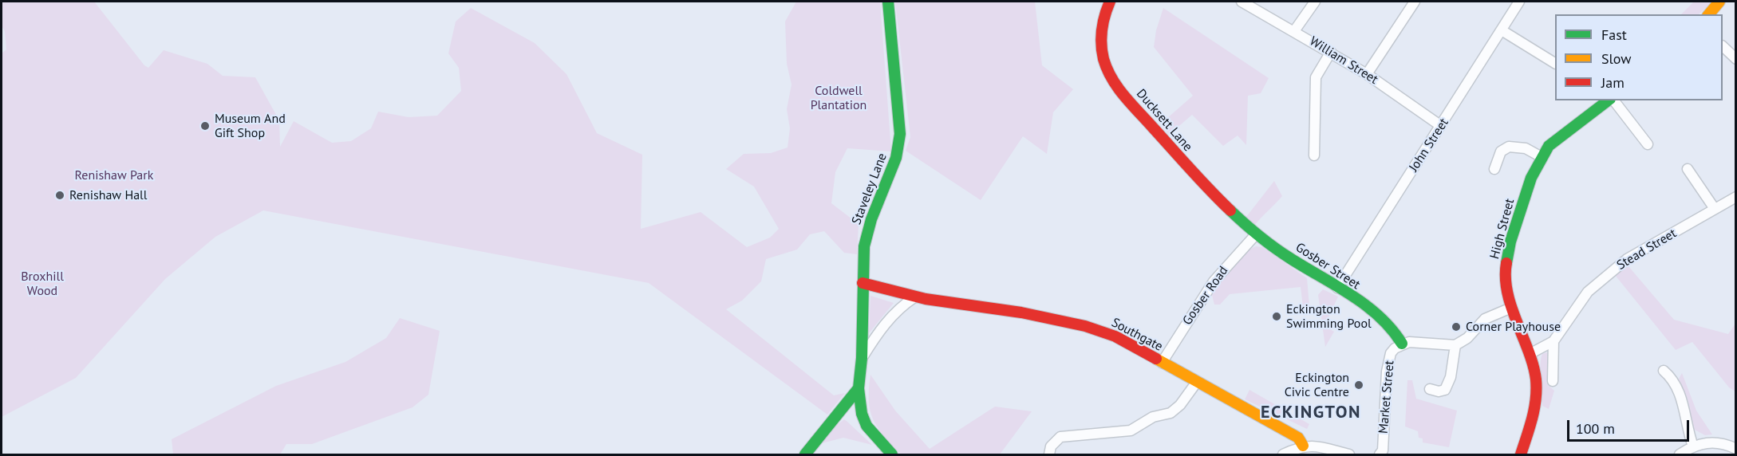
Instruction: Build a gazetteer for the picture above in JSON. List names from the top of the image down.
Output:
{
  "streets": {
    "street": [
      "William Street",
      "Ducksett Lane",
      "John Street",
      "Staveley Lane",
      "High Street",
      "Stead Street",
      "Gosber Street",
      "Gosber Road",
      "Southgate",
      "Market Street"
    ]
  },
  "crossings": [
    ["William Street", "John Street"],
    ["Ducksett Lane", "Gosber Street"],
    ["Ducksett Lane", "Gosber Road"],
    ["John Street", "Gosber Street"],
    ["Staveley Lane", "Southgate"],
    ["High Street", "Stead Street"],
    ["Gosber Street", "Gosber Road"],
    ["Gosber Street", "Market Street"],
    ["Gosber Road", "Southgate"]
  ],
  "districts": ["ECKINGTON"],
  "parks": ["Coldwell Plantation", "Renishaw Park", "Broxhill Wood"],
  "places": [
    "Museum And Gift Shop",
    "Renishaw Hall",
    "Eckington Swimming Pool",
    "Corner Playhouse",
    "Eckington Civic Centre"
  ],
  "legend": ["Fast", "Slow", "Jam"],
  "scale_bar": "100 m"
}
